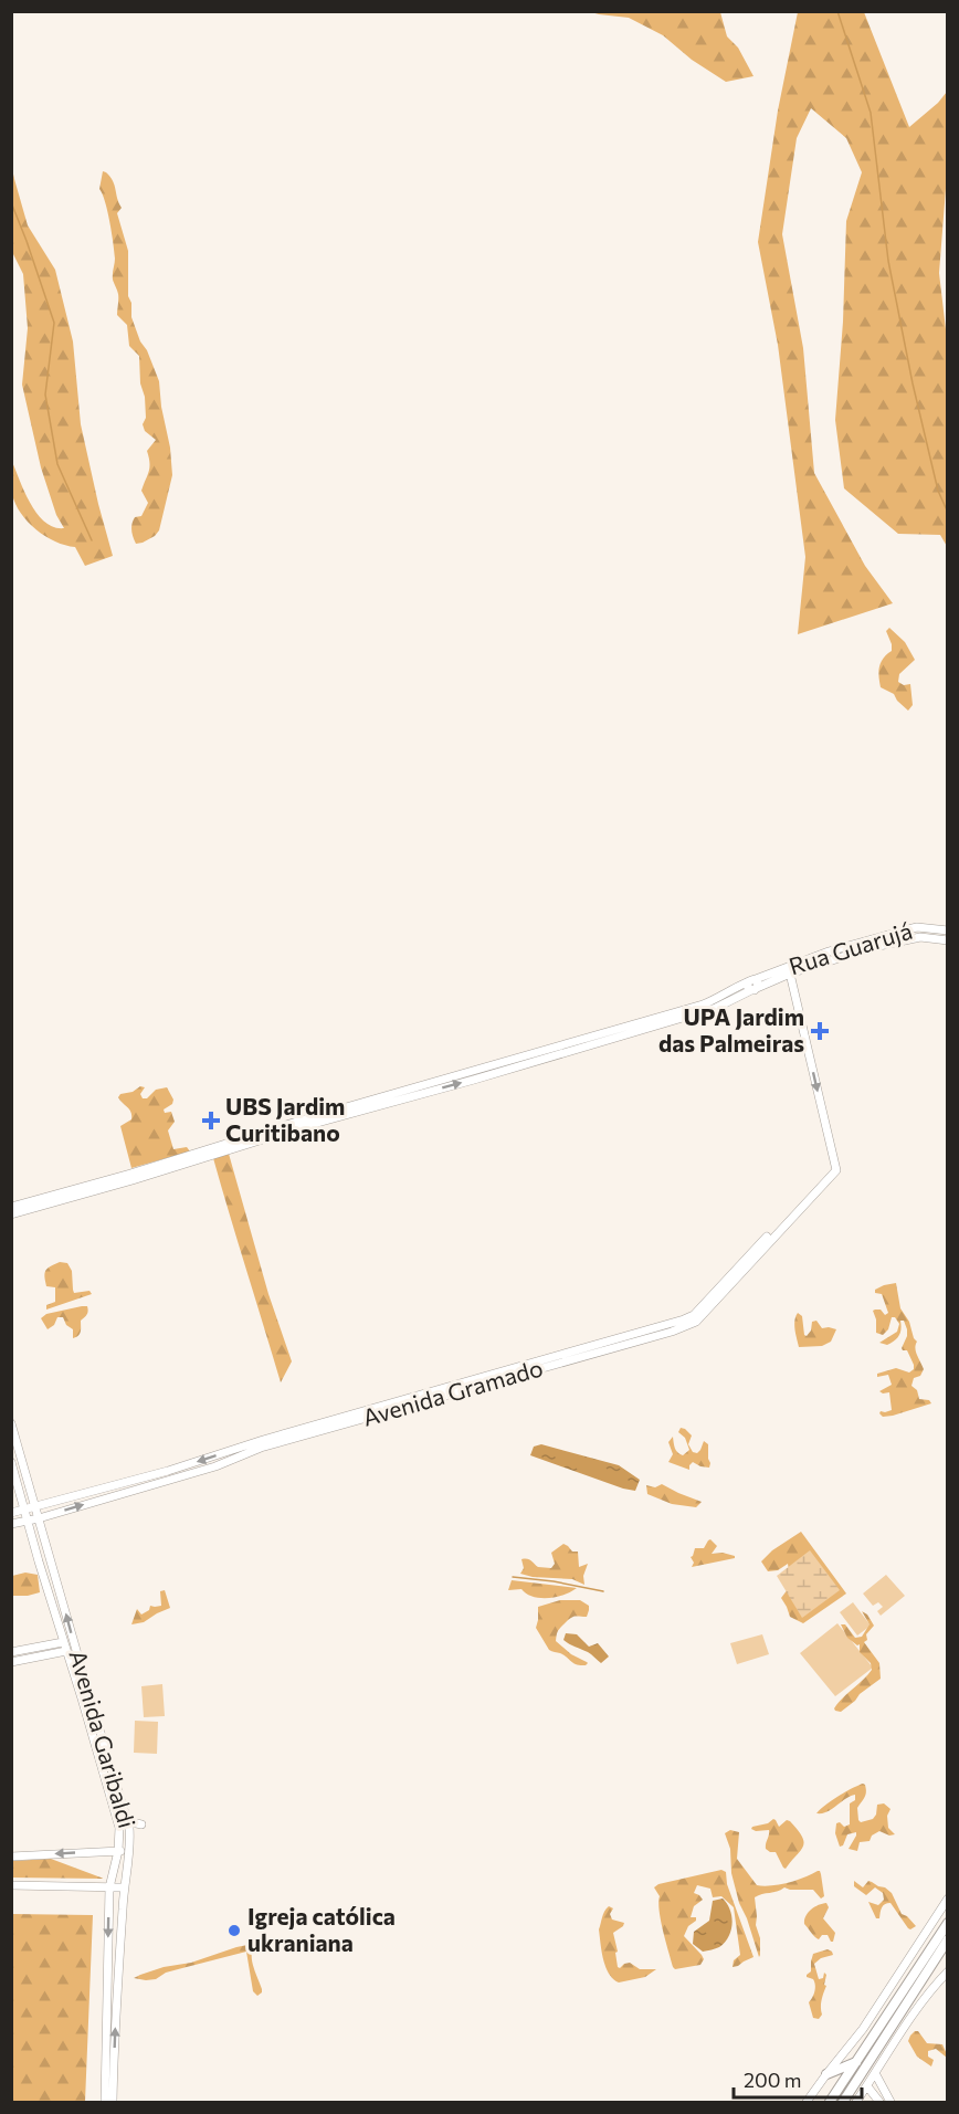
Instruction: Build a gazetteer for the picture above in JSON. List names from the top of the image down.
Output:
{
  "streets": {
    "main road": ["Rua Guarujá", "Avenida Gramado", "Avenida Garibaldi"]
  },
  "crossings": [
    ["Rua Guarujá", "Avenida Gramado"],
    ["Avenida Gramado", "Avenida Garibaldi"]
  ],
  "places": {
    "health": ["UPA Jardim das Palmeiras", "UBS Jardim Curitibano"],
    "other": ["Igreja católica ukraniana"]
  },
  "scale_bar": "200 m"
}
